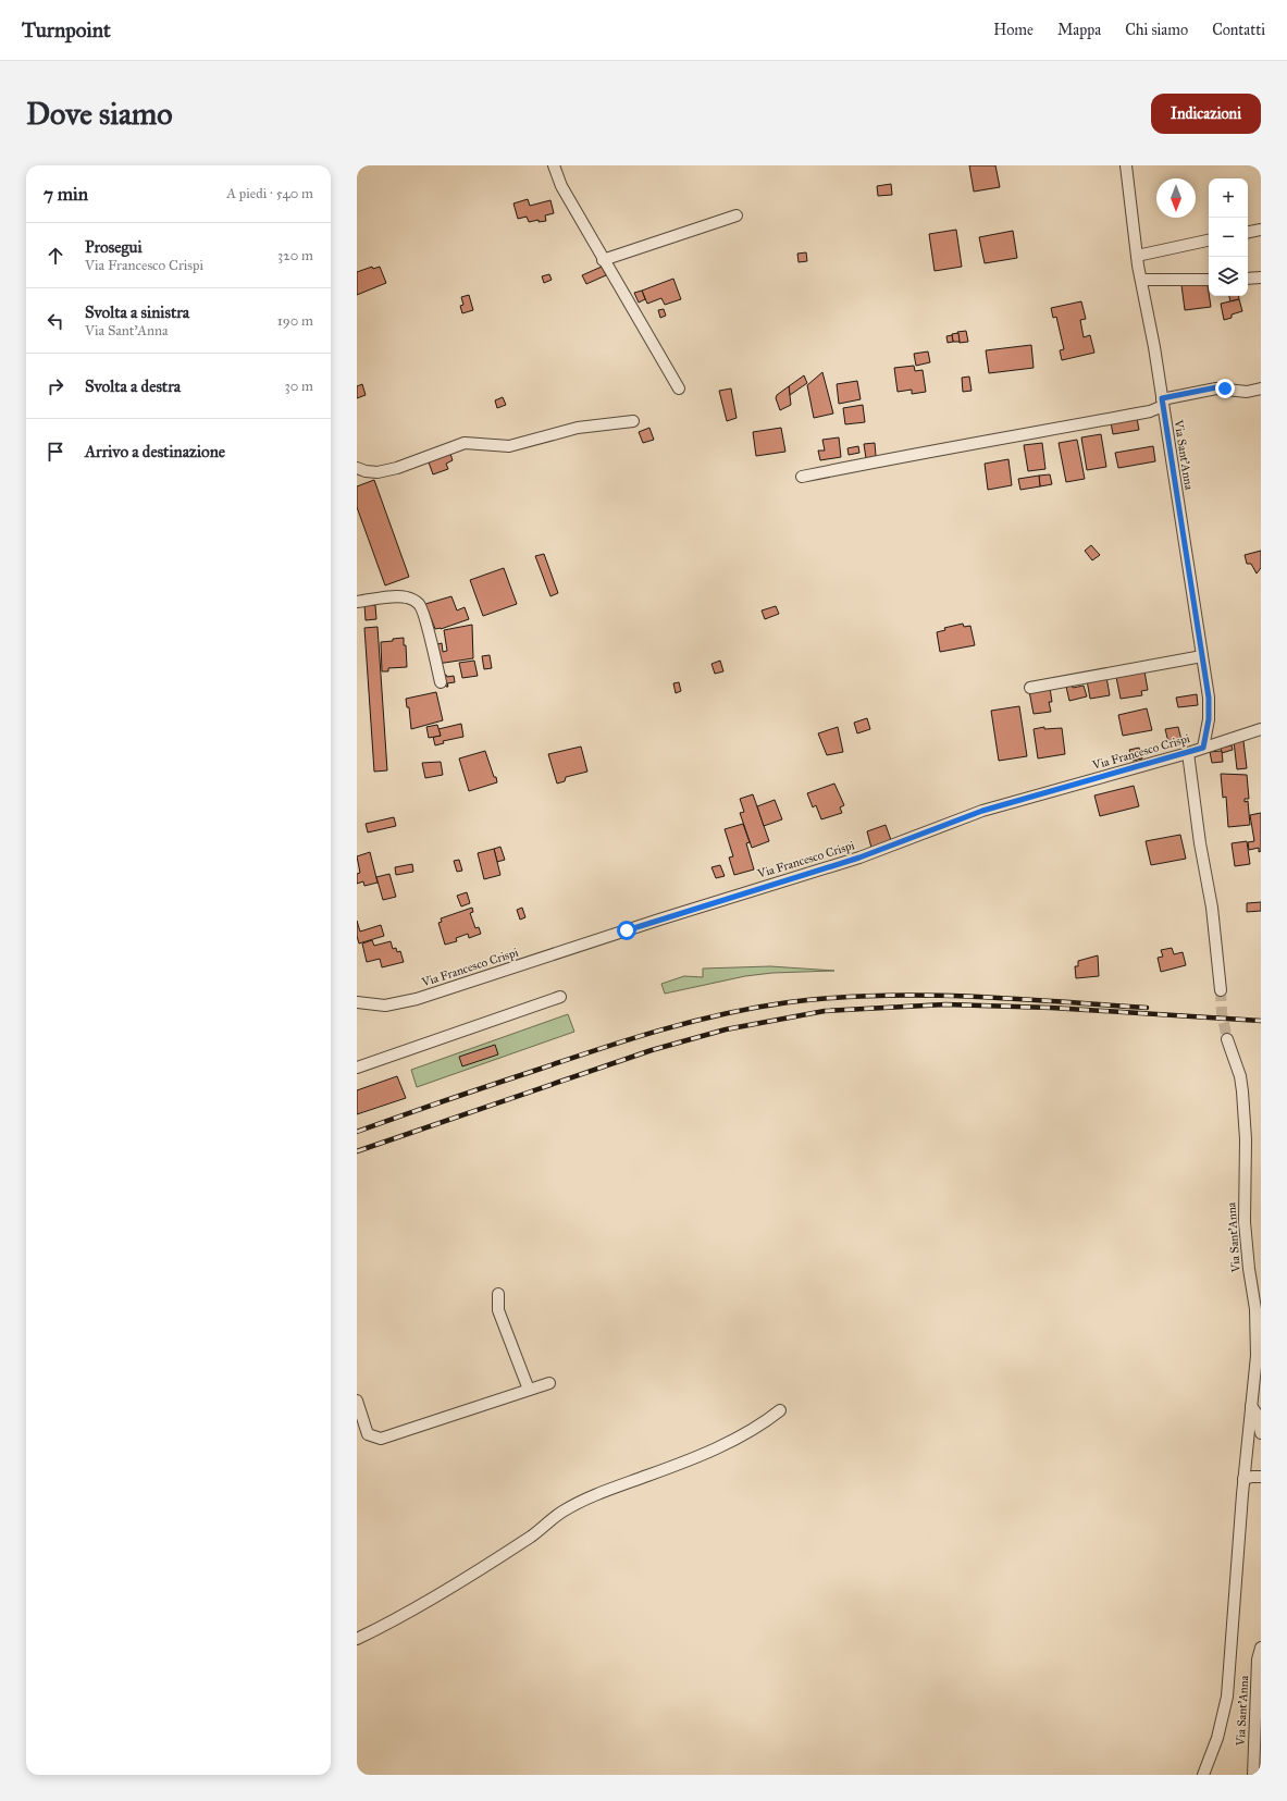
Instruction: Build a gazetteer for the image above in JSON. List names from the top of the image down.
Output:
{
  "streets": {
    "street": ["Via Sant'Anna", "Via Francesco Crispi"]
  },
  "crossings": [
    ["Via Sant'Anna", "Via Francesco Crispi"]
  ],
  "north": "bottom",
  "page": {
    "header": "Turnpoint",
    "nav": [
      "Home",
      "Mappa",
      "Chi siamo",
      "Contatti"
    ],
    "buttons": "Indicazioni",
    "title": "Dove siamo",
    "heading": ["7 min", "A piedi · 540 m"],
    "map_buttons": ["+", "−"],
    "list": [
      ["Prosegui", "Via Francesco Crispi", "320 m"],
      ["Svolta a sinistra", "Via Sant'Anna", "190 m"],
      ["Svolta a destra", "30 m"],
      "Arrivo a destinazione"
    ]
  }
}
